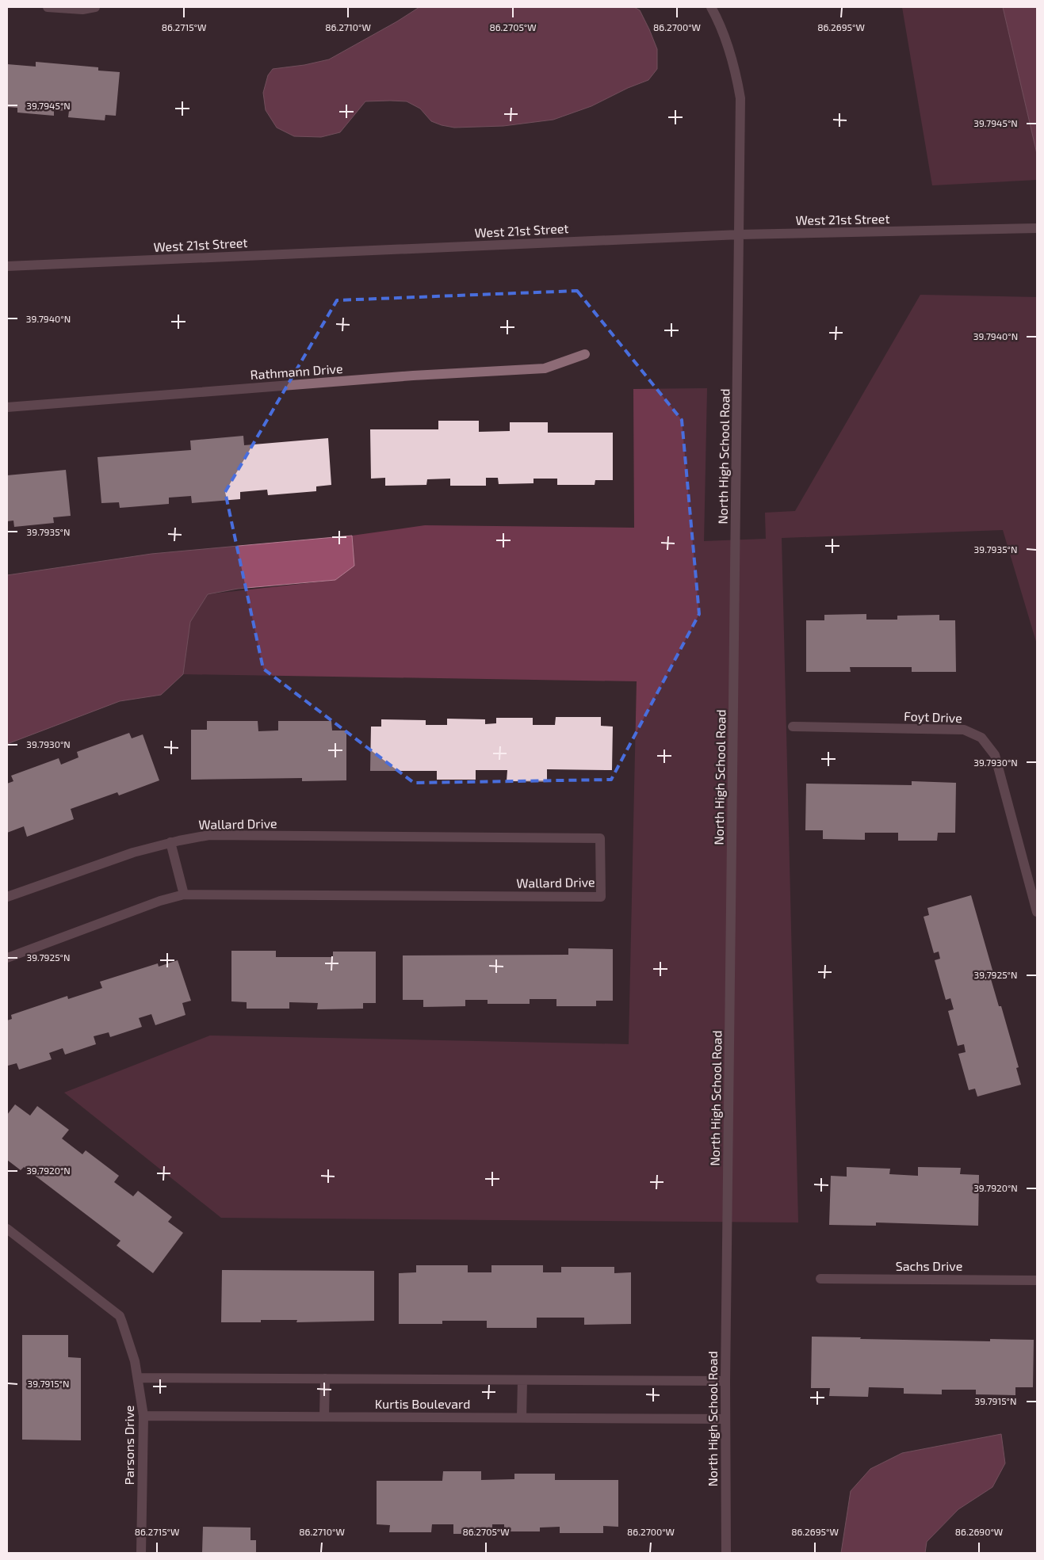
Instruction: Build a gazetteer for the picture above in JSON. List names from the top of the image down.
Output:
{
  "streets": {
    "street": [
      "West 21st Street",
      "Rathmann Drive",
      "North High School Road",
      "Foyt Drive",
      "Wallard Drive",
      "Sachs Drive",
      "Kurtis Boulevard",
      "Parsons Drive"
    ]
  },
  "crossings": [
    ["West 21st Street", "North High School Road"],
    ["North High School Road", "Kurtis Boulevard"],
    ["Kurtis Boulevard", "Parsons Drive"]
  ],
  "coordinates": [
    "86.2715°W",
    "86.2710°W",
    "86.2705°W",
    "86.2700°W",
    "86.2695°W",
    "39.7945°N",
    "39.7940°N",
    "39.7935°N",
    "39.7930°N",
    "39.7925°N",
    "39.7920°N",
    "39.7915°N",
    "86.2690°W"
  ]
}
